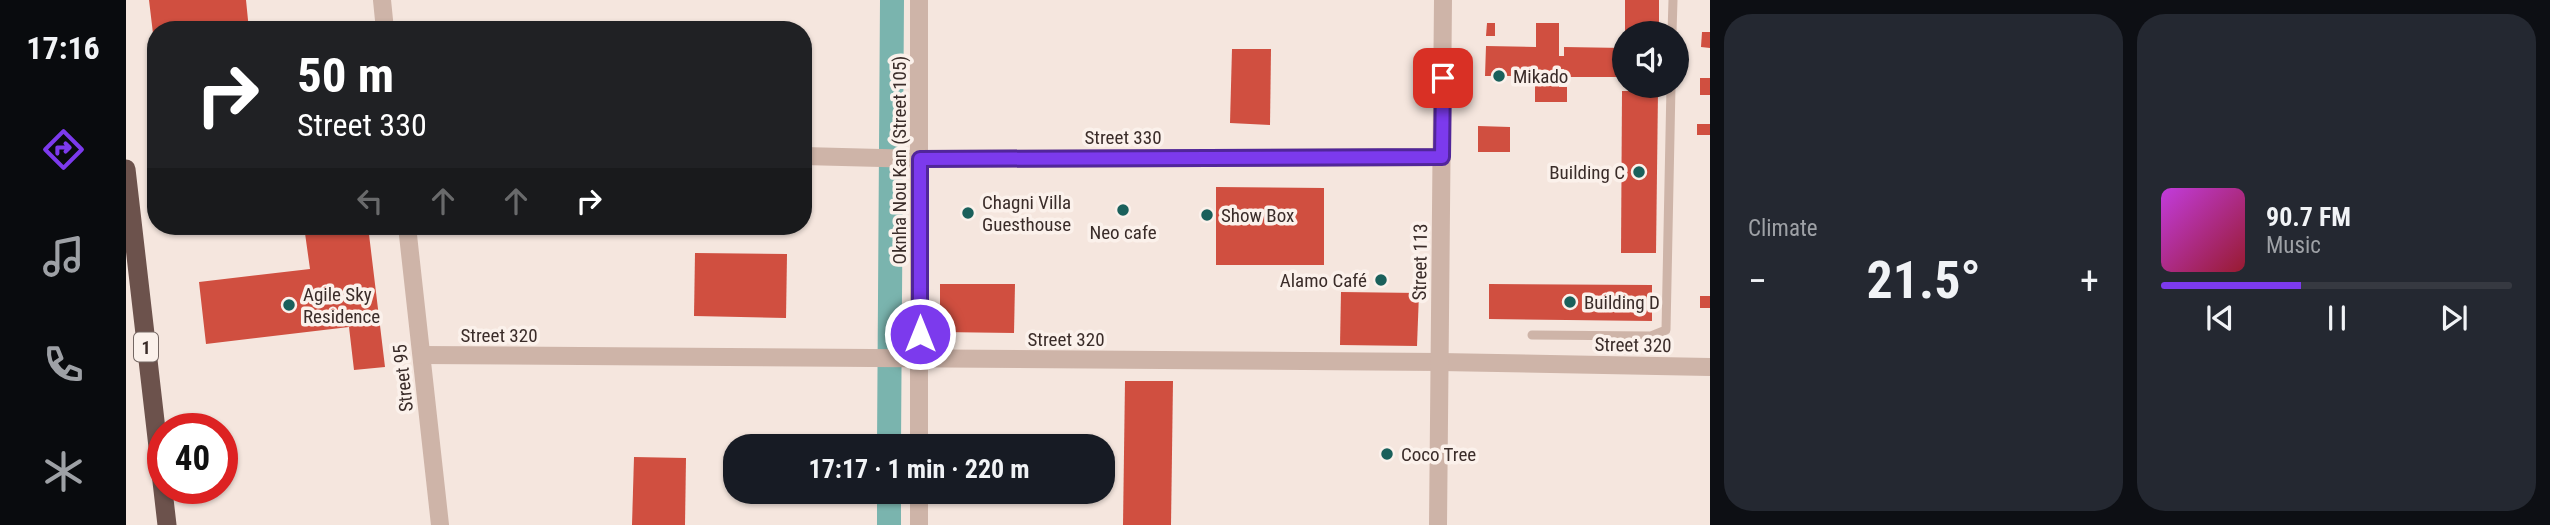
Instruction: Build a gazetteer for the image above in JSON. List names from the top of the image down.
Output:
{
  "streets": {
    "highway": ["1"],
    "street": [
      "Street 330",
      "Oknha Nou Kan (Street 105)",
      "Street 113",
      "Street 320",
      "Street 95"
    ]
  },
  "crossings": [
    ["Street 330", "Oknha Nou Kan (Street 105)"],
    ["Street 330", "Street 113"],
    ["Oknha Nou Kan (Street 105)", "Street 320"],
    ["Street 113", "Street 320"],
    ["Street 320", "Street 95"]
  ],
  "places": [
    "Mikado",
    "Building C",
    "Neo cafe",
    "Chagni Villa Guesthouse",
    "Show Box",
    "Alamo Café",
    "Building D",
    "Agile Sky Residence",
    "Coco Tree"
  ],
  "page": {
    "tabs": "17:16",
    "tile": "Climate",
    "turn": ["50 m", "Street 330"],
    "song": ["90.7 FM", "Music"],
    "heat": ["−", "21.5°", "+"],
    "limit": "40",
    "trip": "17:17 · 1 min · 220 m"
  }
}
